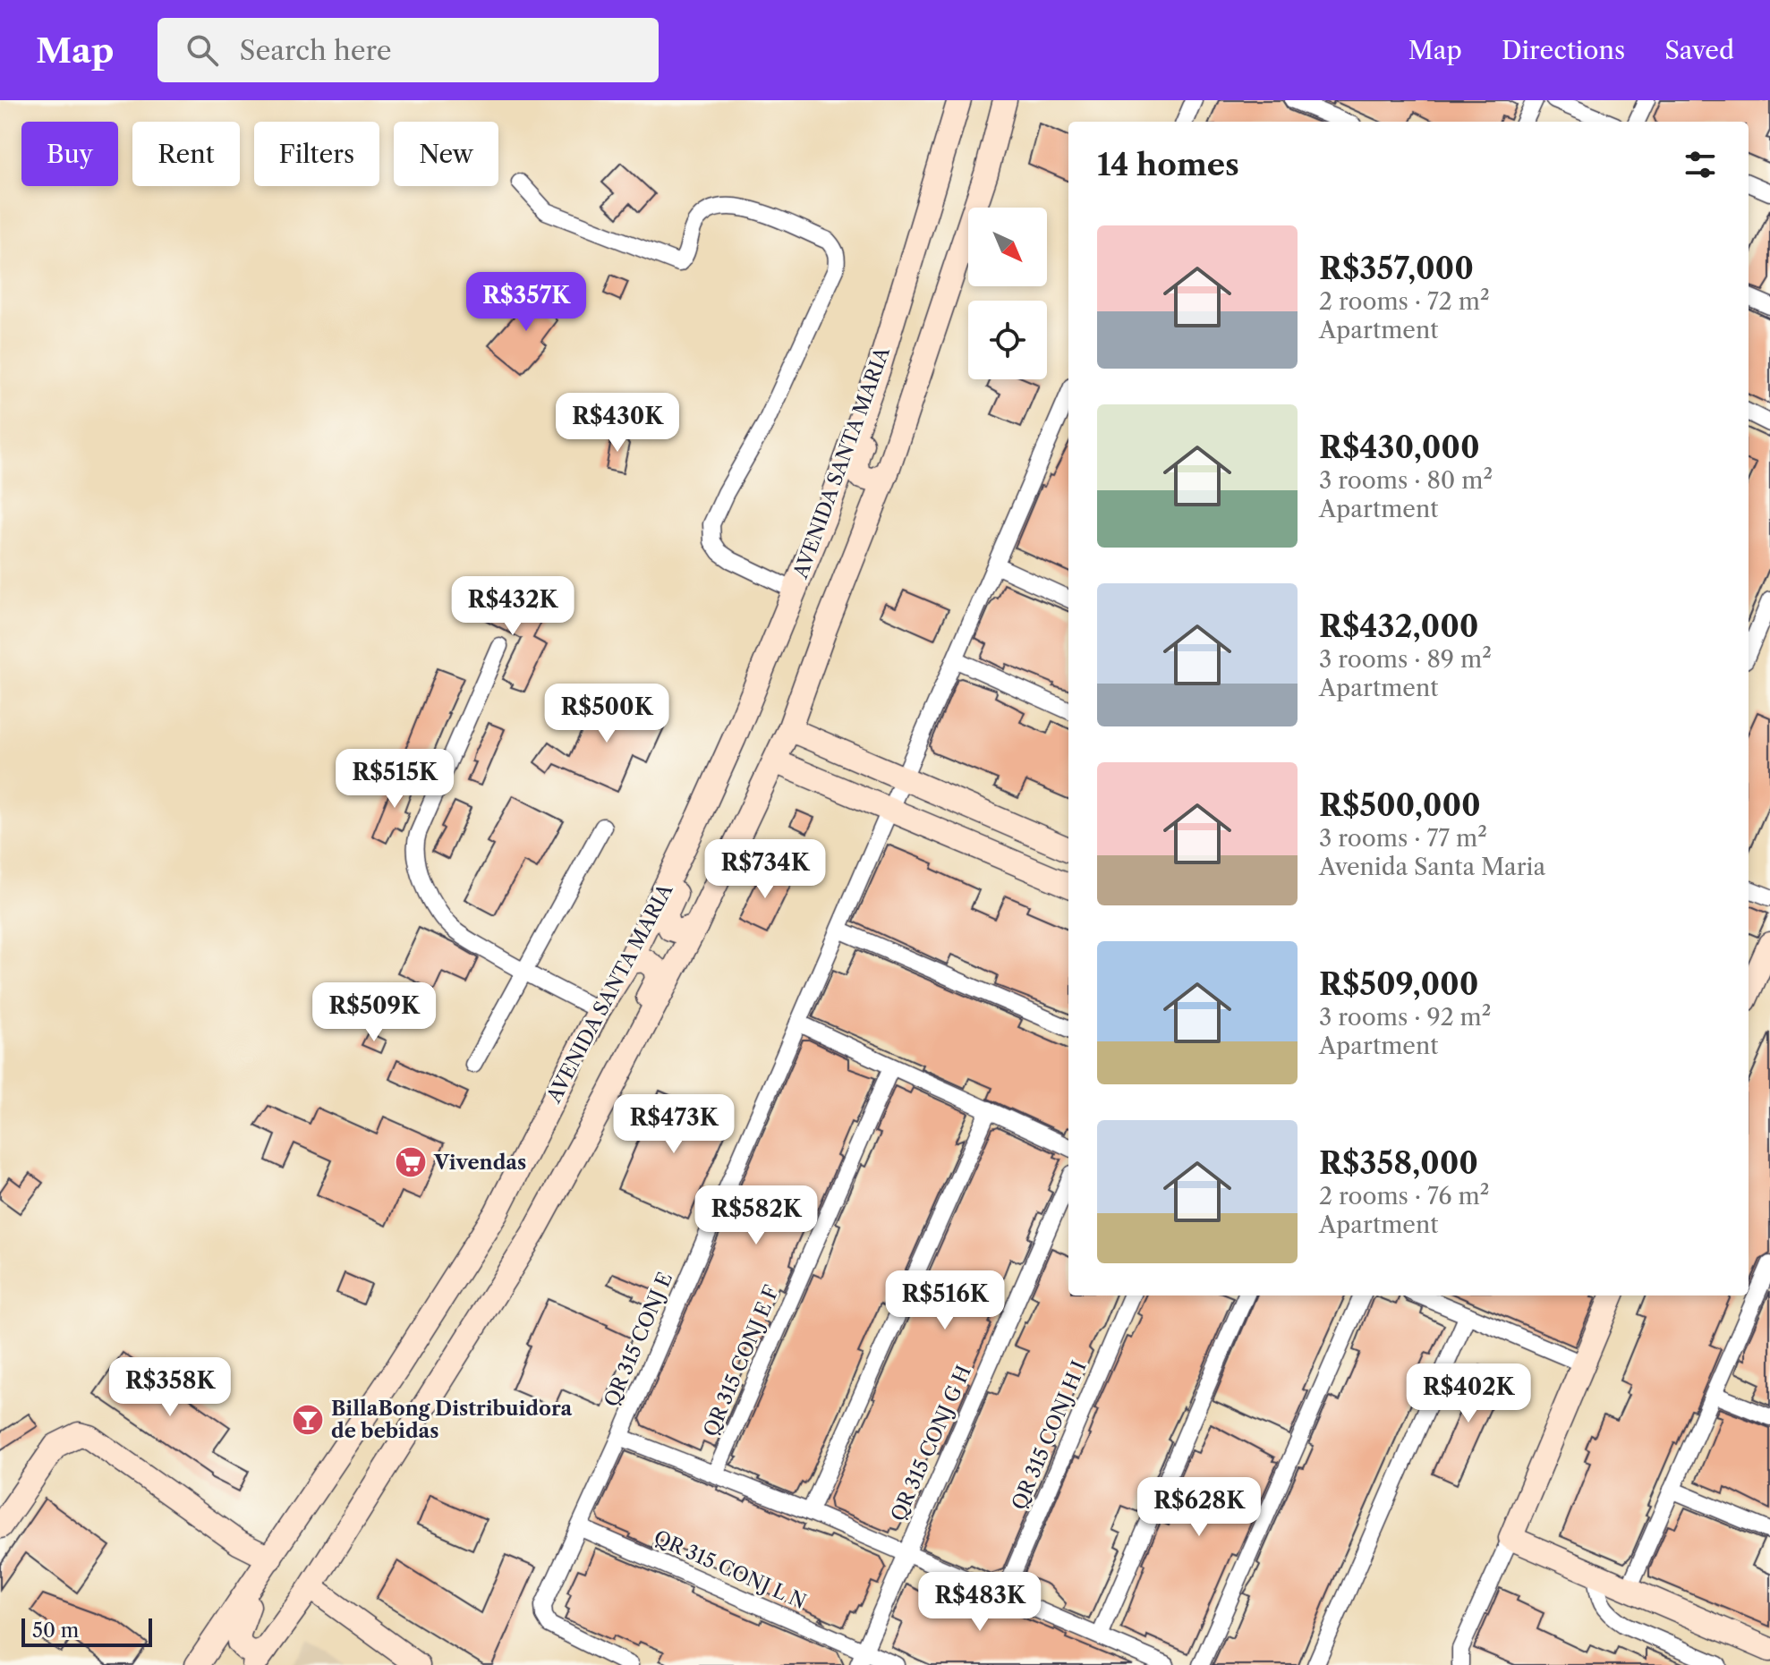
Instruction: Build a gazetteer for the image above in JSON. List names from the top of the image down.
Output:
{
  "streets": {
    "main road": ["AVENIDA SANTA MARIA"],
    "street": [
      "QR 315 CONJ E",
      "QR 315 CONJ E F",
      "QR 315 CONJ H I",
      "QR 315 CONJ G H",
      "QR 315 CONJ L N"
    ]
  },
  "crossings": [
    ["QR 315 CONJ E", "QR 315 CONJ L N"],
    ["QR 315 CONJ G H", "QR 315 CONJ L N"]
  ],
  "places": {
    "supermarket": ["Vivendas"],
    "bar": ["BillaBong Distribuidora de bebidas"]
  },
  "scale_bar": "50 m",
  "north": "bottom right",
  "page": {
    "header": "Map",
    "search": "Search here",
    "nav": ["Map", "Directions", "Saved"],
    "chip": [
      "Buy",
      "Rent",
      "Filters",
      "New"
    ],
    "heading": "14 homes",
    "list": [
      {
        "name": "R$357,000",
        "note": "2 rooms · 72 m² · Apartment"
      },
      {
        "name": "R$430,000",
        "note": "3 rooms · 80 m² · Apartment"
      },
      {
        "name": "R$432,000",
        "note": "3 rooms · 89 m² · Apartment"
      },
      {
        "name": "R$500,000",
        "note": "3 rooms · 77 m² · Avenida Santa Maria"
      },
      {
        "name": "R$509,000",
        "note": "3 rooms · 92 m² · Apartment"
      },
      {
        "name": "R$358,000",
        "note": "2 rooms · 76 m² · Apartment"
      }
    ],
    "price": [
      "R$357K",
      "R$430K",
      "R$432K",
      "R$500K",
      "R$515K",
      "R$734K",
      "R$509K",
      "R$473K",
      "R$582K",
      "R$516K",
      "R$358K",
      "R$402K",
      "R$628K",
      "R$483K"
    ],
    "scale": "50 m"
  }
}
